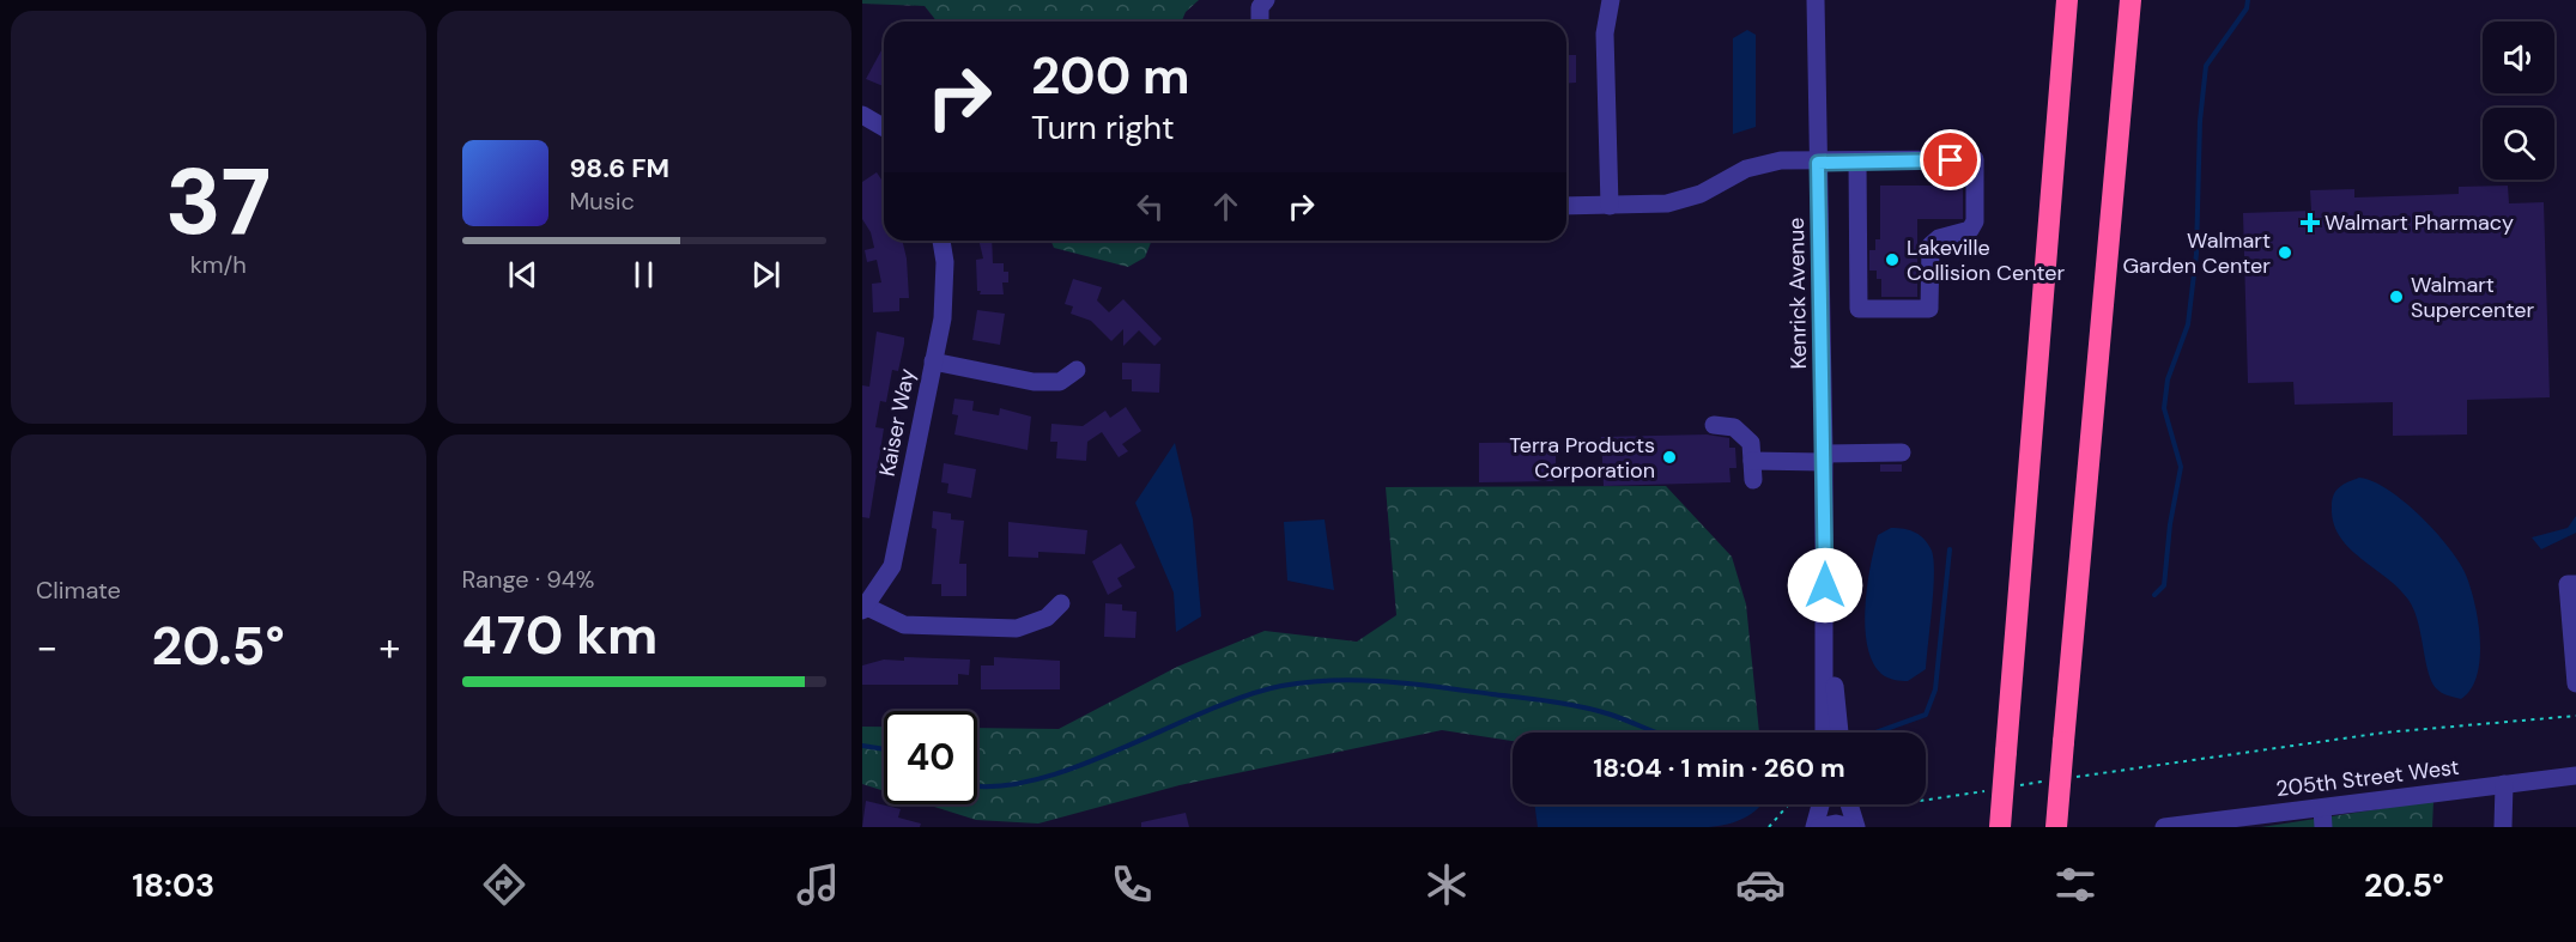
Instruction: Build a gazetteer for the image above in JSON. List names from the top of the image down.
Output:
{
  "streets": {
    "street": ["Kenrick Avenue", "Kaiser Way", "205th Street West"]
  },
  "places": {
    "health": ["Walmart Pharmacy"],
    "other": [
      "Walmart Garden Center",
      "Lakeville Collision Center",
      "Walmart Supercenter",
      "Terra Products Corporation"
    ]
  },
  "page": {
    "tile": [
      ["37", "km/h"],
      "Climate",
      ["Range · 94%", "470 km"]
    ],
    "turn": ["200 m", "Turn right"],
    "song": ["98.6 FM", "Music"],
    "heat": ["−", "20.5°", "+"],
    "limit": "40",
    "trip": "18:04 · 1 min · 260 m",
    "tabs": ["18:03", "20.5°"]
  }
}
